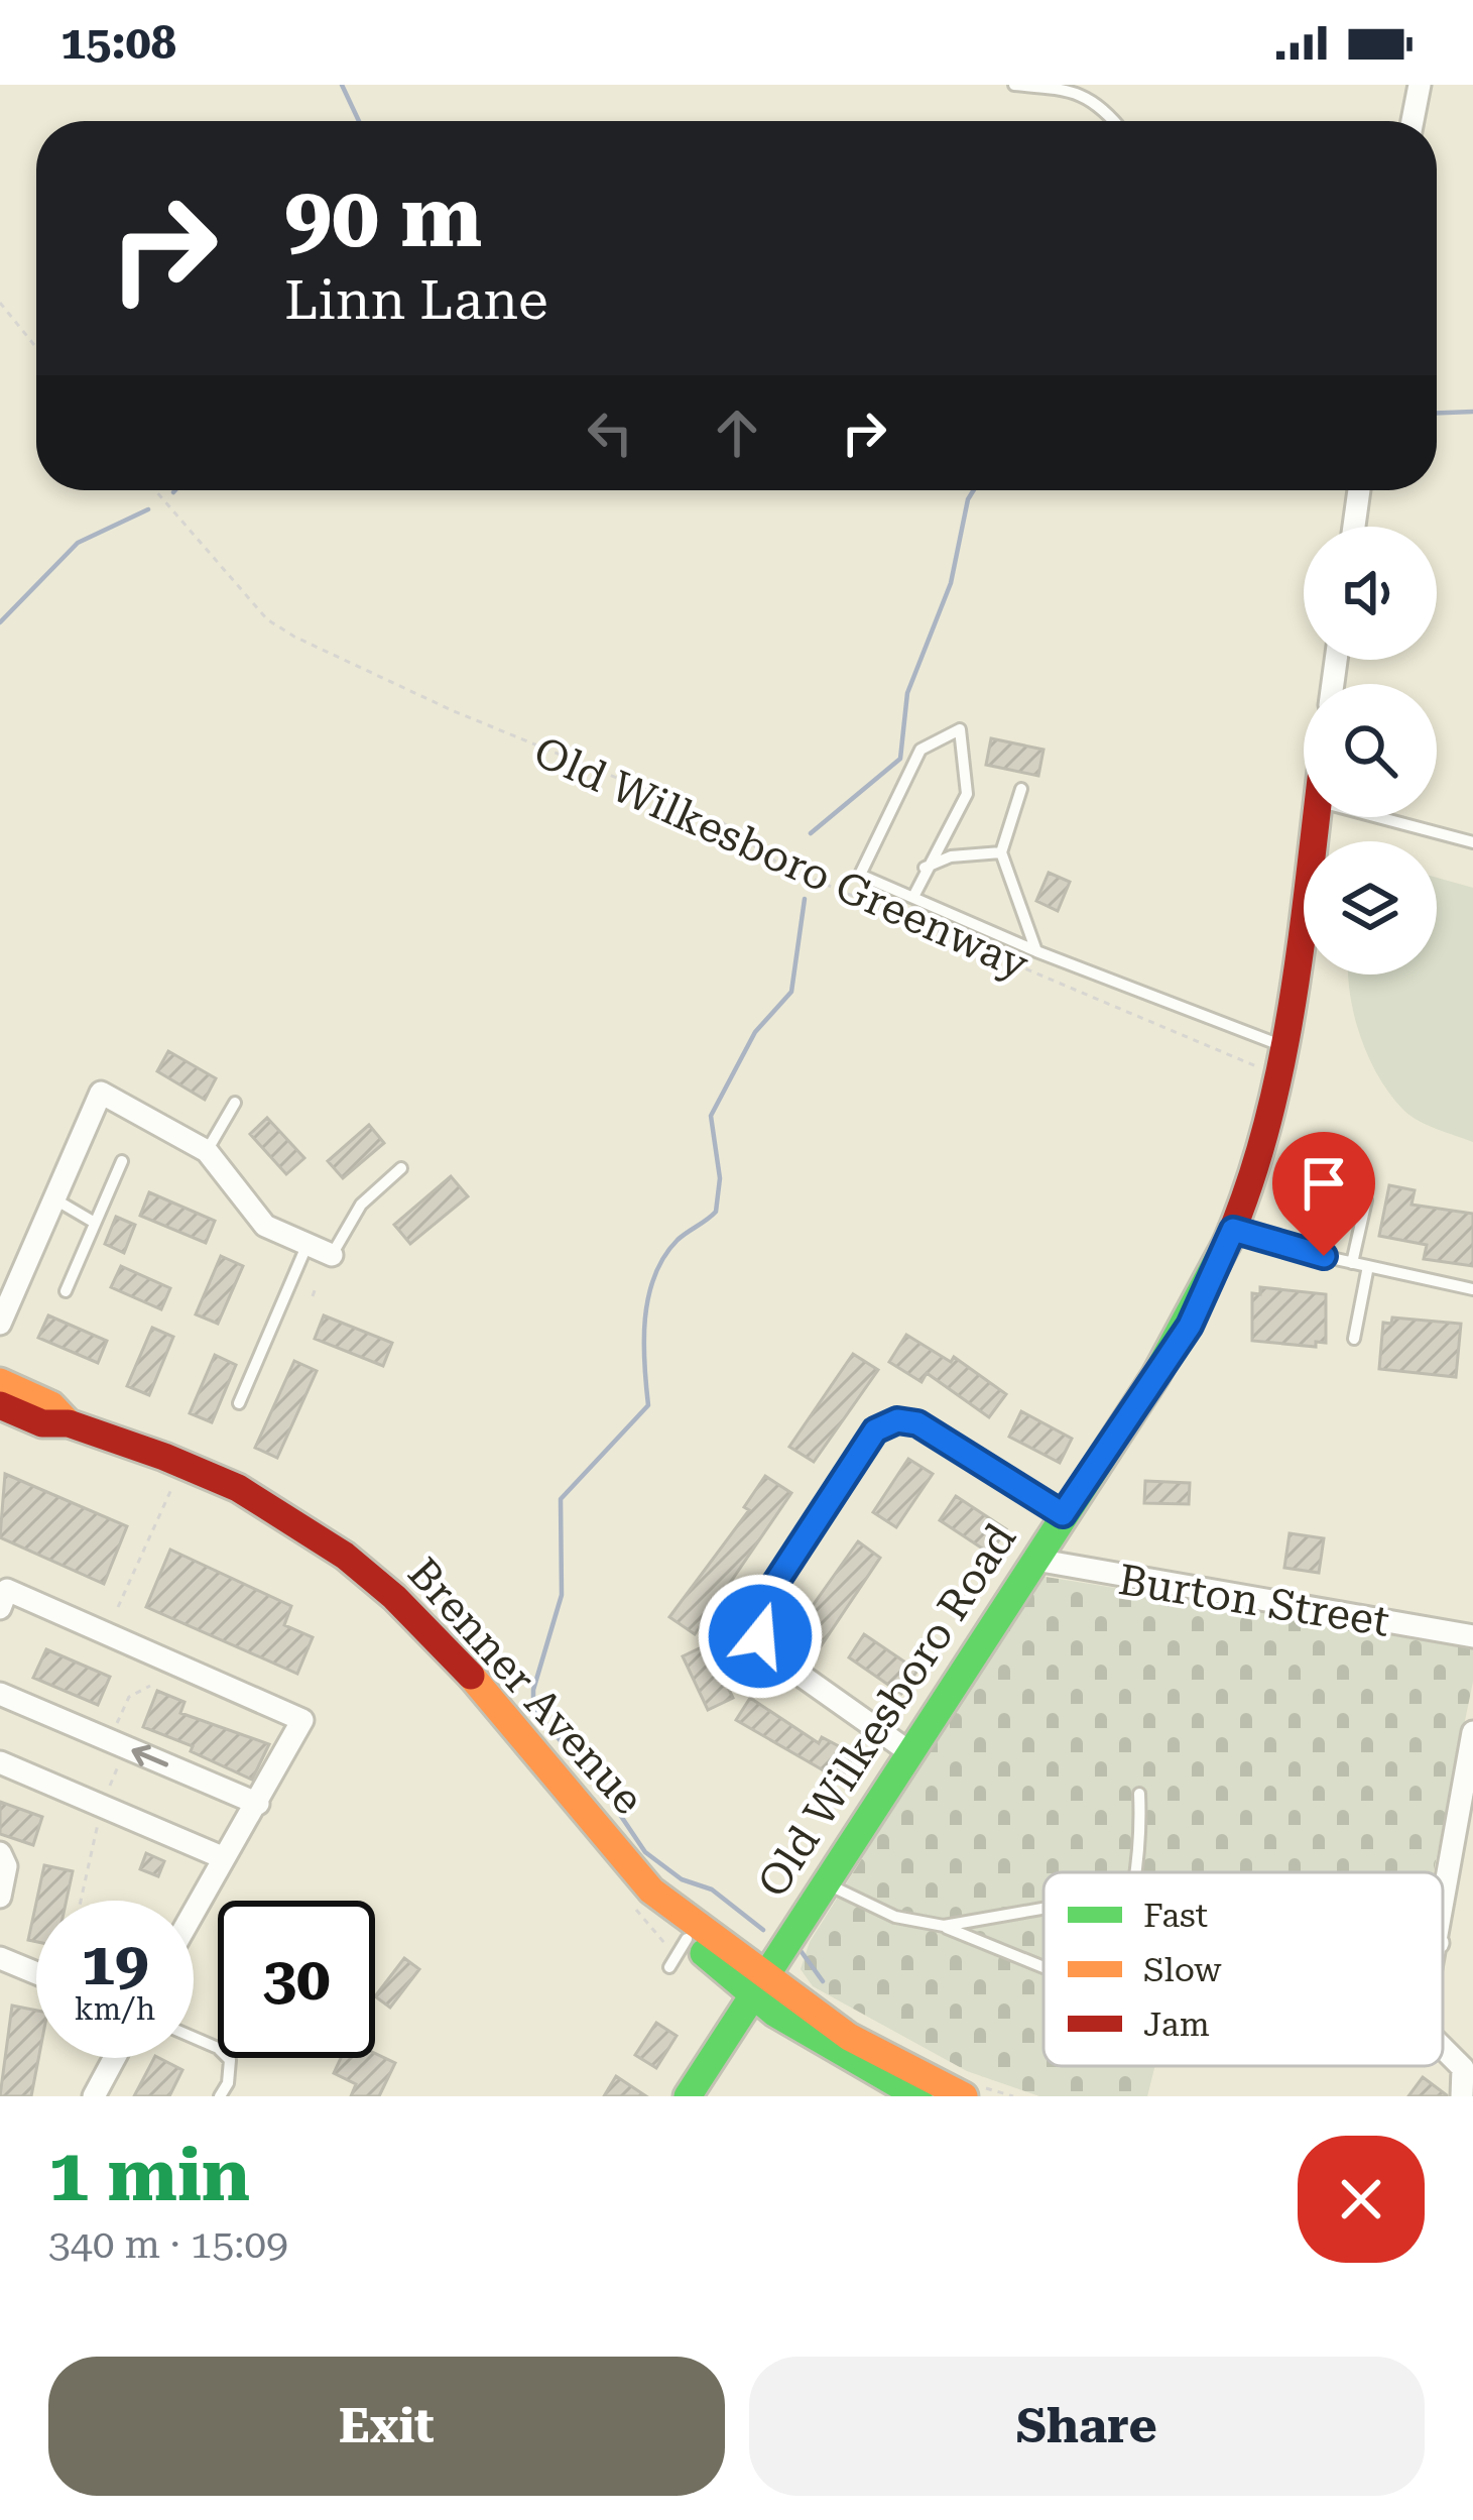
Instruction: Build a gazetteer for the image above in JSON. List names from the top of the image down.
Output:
{
  "streets": {
    "street": ["Burton Street", "Brenner Avenue", "Old Wilkesboro Road"],
    "path": ["Old Wilkesboro Greenway"]
  },
  "crossings": [
    ["Old Wilkesboro Greenway", "Old Wilkesboro Road"],
    ["Burton Street", "Old Wilkesboro Road"],
    ["Brenner Avenue", "Old Wilkesboro Road"]
  ],
  "legend": ["Fast", "Slow", "Jam"],
  "page": {
    "status": "15:08",
    "turn": ["90 m", "Linn Lane"],
    "speed": "19 km/h",
    "limit": "30",
    "heading": ["1 min", "340 m · 15:09"],
    "buttons": ["Exit", "Share"]
  }
}
